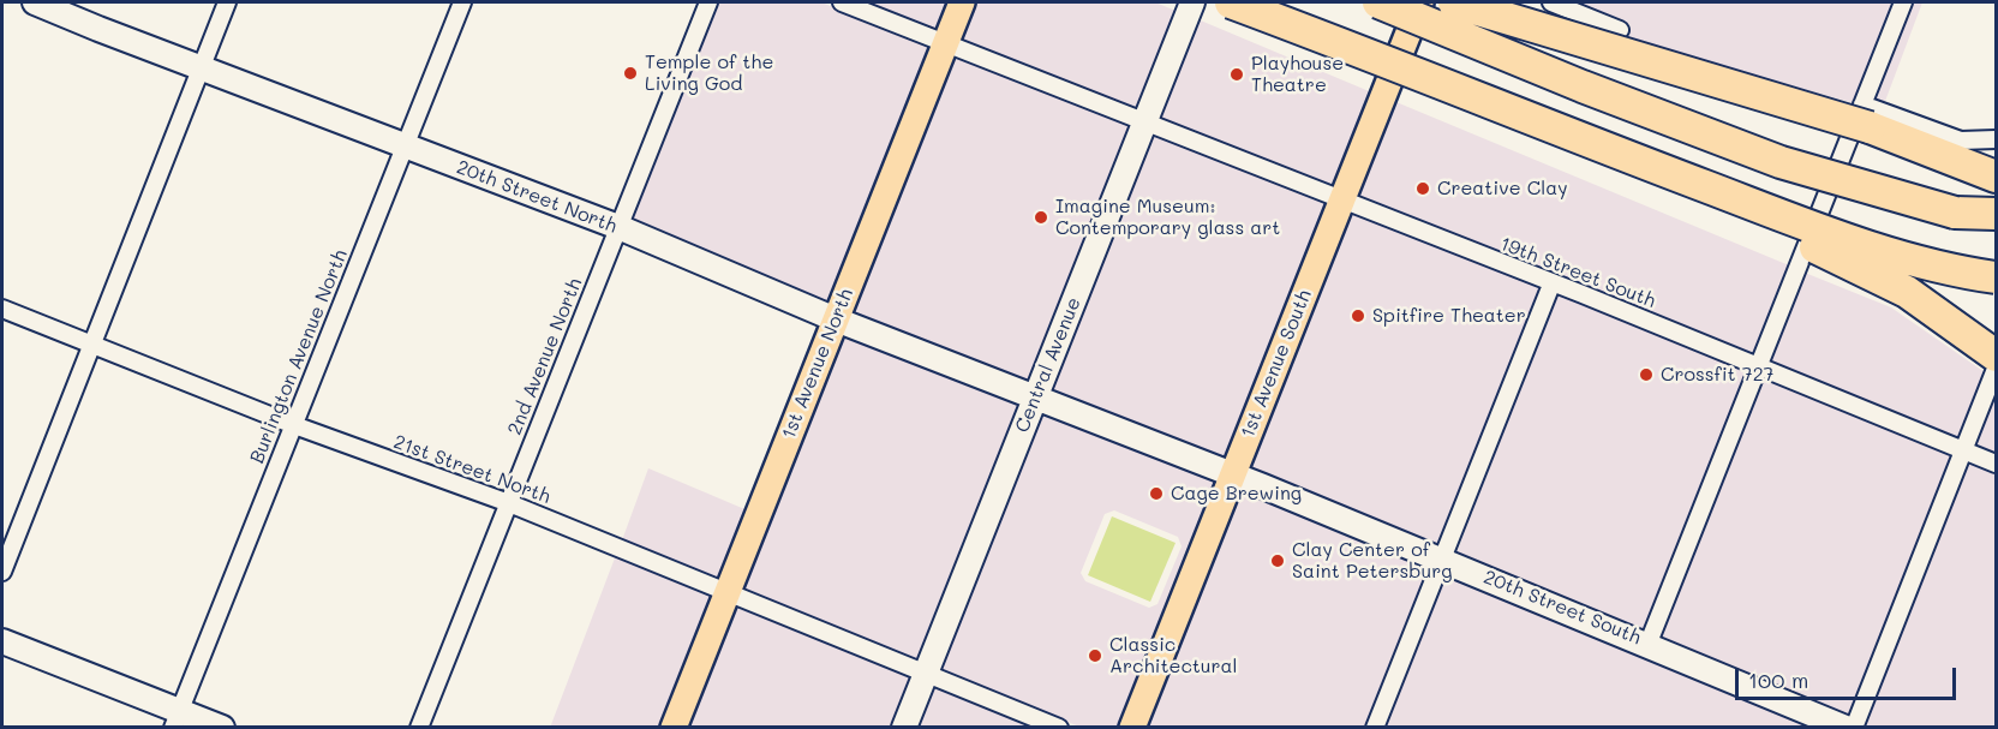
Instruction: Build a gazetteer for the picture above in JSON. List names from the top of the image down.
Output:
{
  "streets": {
    "main road": ["1st Avenue North", "1st Avenue South"],
    "street": [
      "20th Street North",
      "19th Street South",
      "Burlington Avenue North",
      "2nd Avenue North",
      "Central Avenue",
      "21st Street North",
      "20th Street South"
    ]
  },
  "crossings": [
    ["20th Street North", "Burlington Avenue North"],
    ["20th Street North", "2nd Avenue North"],
    ["20th Street North", "1st Avenue North"],
    ["20th Street North", "Central Avenue"],
    ["20th Street North", "20th Street South"],
    ["19th Street South", "1st Avenue North"],
    ["19th Street South", "1st Avenue South"],
    ["19th Street South", "Central Avenue"],
    ["Burlington Avenue North", "21st Street North"],
    ["2nd Avenue North", "21st Street North"],
    ["1st Avenue North", "21st Street North"],
    ["1st Avenue South", "20th Street South"],
    ["Central Avenue", "21st Street North"],
    ["Central Avenue", "20th Street South"]
  ],
  "places": [
    "Temple of the Living God",
    "Playhouse Theatre",
    "Creative Clay",
    "Imagine Museum: Contemporary glass art",
    "Spitfire Theater",
    "Crossfit 727",
    "Cage Brewing",
    "Clay Center of Saint Petersburg",
    "Classic Architectural"
  ],
  "scale_bar": "100 m"
}
